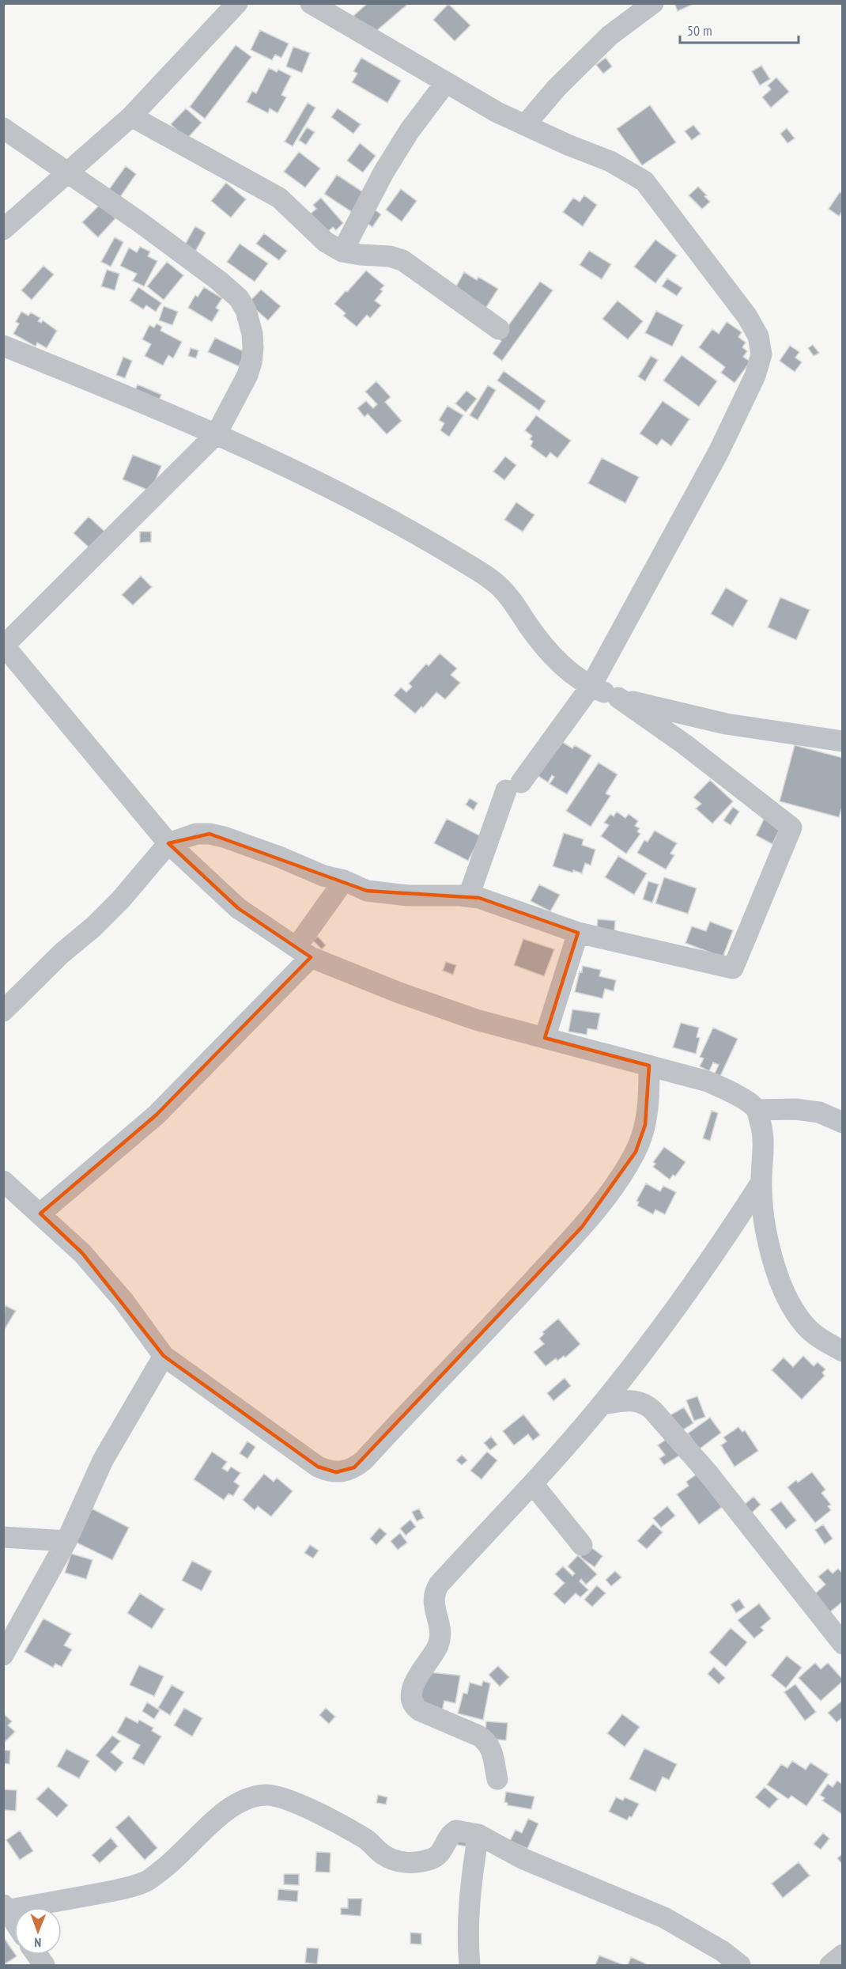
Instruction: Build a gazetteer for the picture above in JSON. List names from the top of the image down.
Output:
{
  "scale_bar": "50 m",
  "north": "bottom"
}
